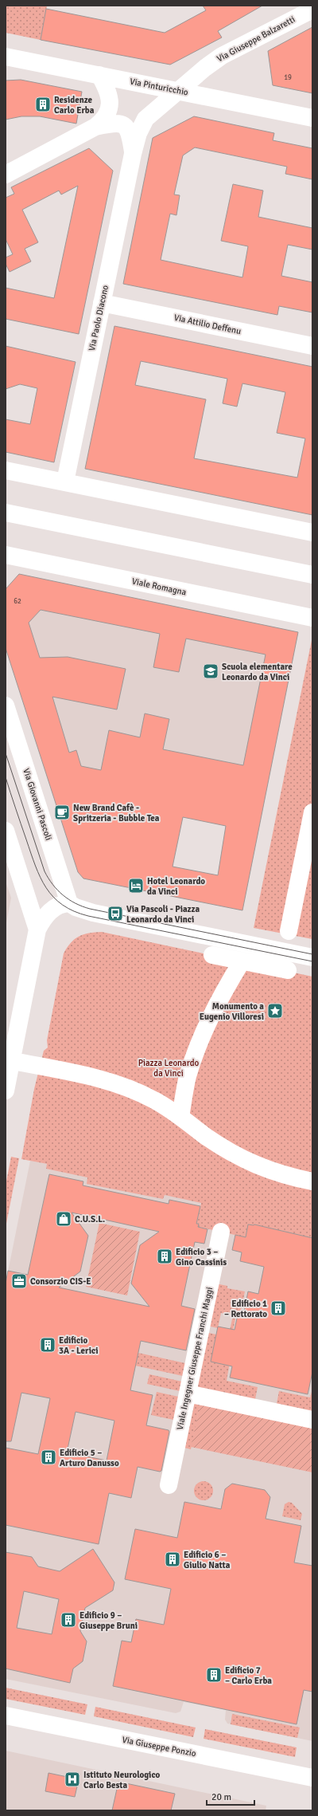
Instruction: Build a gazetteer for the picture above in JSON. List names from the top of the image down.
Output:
{
  "streets": {
    "street": [
      "Via Giuseppe Balzaretti",
      "Via Pinturicchio",
      "Via Paolo Diacono",
      "Via Attilio Deffenu",
      "Viale Romagna",
      "Via Giovanni Pascoli",
      "Viale Ingegner Giuseppe Franchi Maggi",
      "Via Giuseppe Ponzio"
    ]
  },
  "crossings": [
    ["Via Giuseppe Balzaretti", "Via Pinturicchio"],
    ["Via Giuseppe Balzaretti", "Via Paolo Diacono"],
    ["Via Paolo Diacono", "Via Attilio Deffenu"]
  ],
  "parks": ["Piazza Leonardo da Vinci"],
  "places": {
    "building": [
      "Residenze Carlo Erba",
      "Edificio 3 – Gino Cassinis",
      "Edificio 1 – Rettorato",
      "Edificio 3A - Lerici",
      "Edificio 5 – Arturo Danusso",
      "Edificio 6 – Giulio Natta",
      "Edificio 9 – Giuseppe Bruni",
      "Edificio 7 – Carlo Erba"
    ],
    "school or university": ["Scuola elementare Leonardo da Vinci"],
    "cafe": ["New Brand Cafè - Spritzeria - Bubble Tea"],
    "hotel": ["Hotel Leonardo da Vinci"],
    "bus stop": ["Via Pascoli - Piazza Leonardo da Vinci"],
    "place": ["Monumento a Eugenio Villoresi"],
    "shop": ["C.U.S.L."],
    "office": ["Consorzio CIS-E"],
    "hospital": ["Istituto Neurologico Carlo Besta"]
  },
  "house_numbers": ["19", "62"],
  "scale_bar": "20 m"
}
